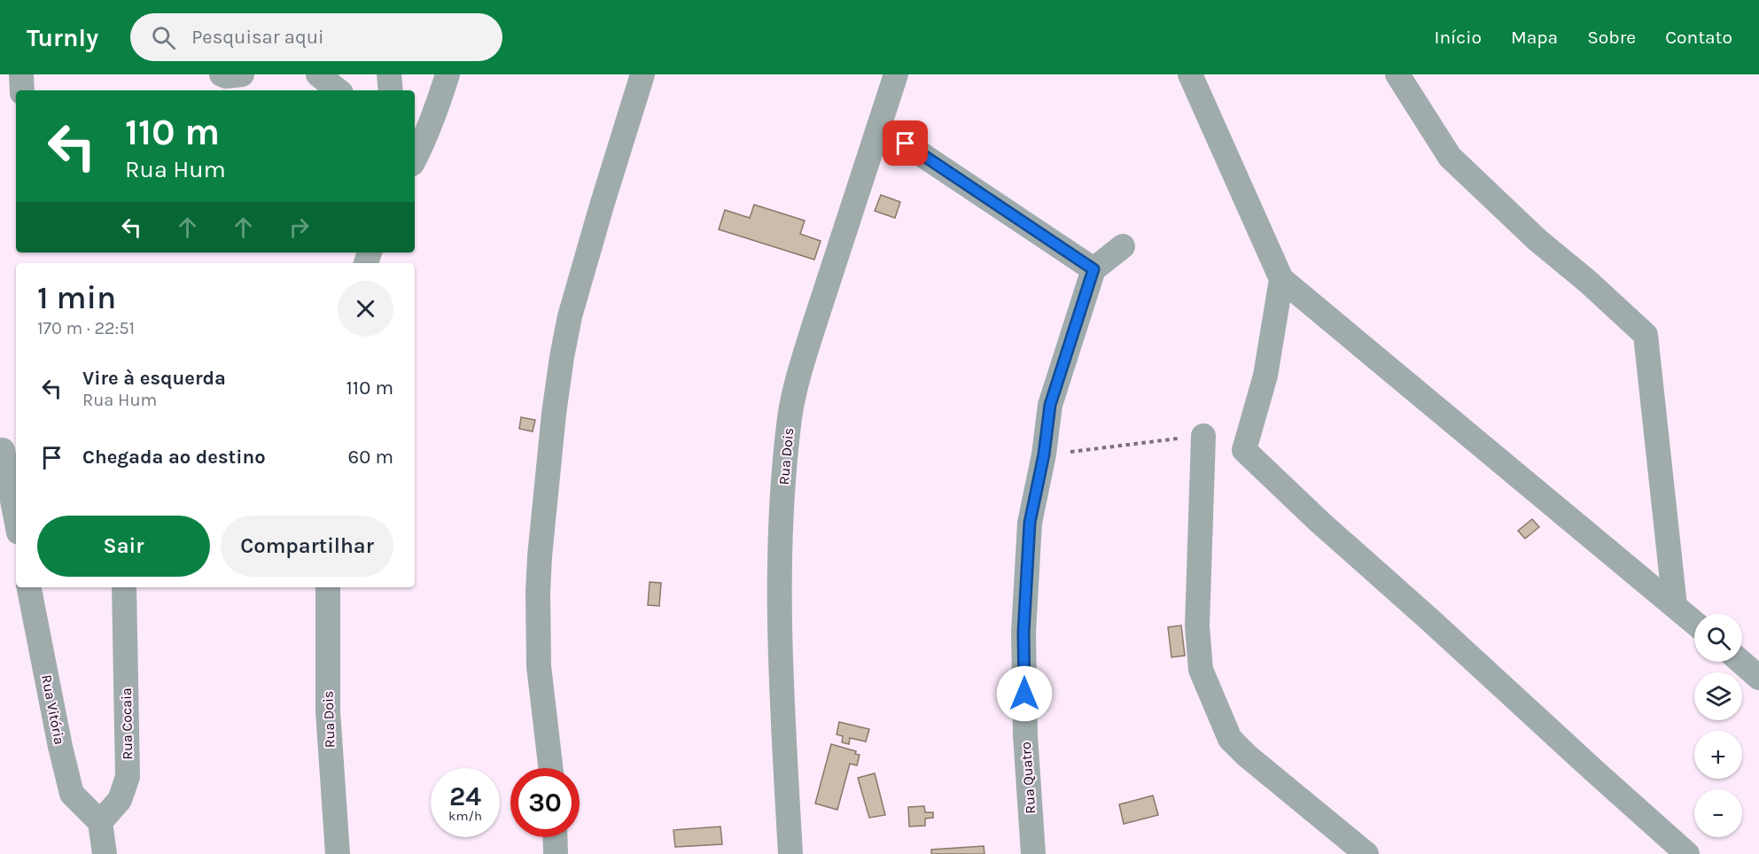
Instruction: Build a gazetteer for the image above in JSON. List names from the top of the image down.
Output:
{
  "streets": {
    "street": [
      "Rua Dois",
      "Rua Vitória",
      "Rua Cocaia",
      "Rua Quatro"
    ]
  },
  "crossings": [
    ["Rua Vitória", "Rua Cocaia"]
  ],
  "page": {
    "header": "Turnly",
    "search": "Pesquisar aqui",
    "nav": [
      "Início",
      "Mapa",
      "Sobre",
      "Contato"
    ],
    "turn": ["110 m", "Rua Hum"],
    "heading": ["1 min", "170 m · 22:51"],
    "list": [
      {
        "name": "Vire à esquerda",
        "note": "Rua Hum",
        "value": "110 m"
      },
      {
        "name": "Chegada ao destino",
        "value": "60 m"
      }
    ],
    "buttons": ["Sair", "Compartilhar"],
    "map_buttons": ["+", "−"],
    "speed": "24 km/h",
    "limit": "30"
  }
}
